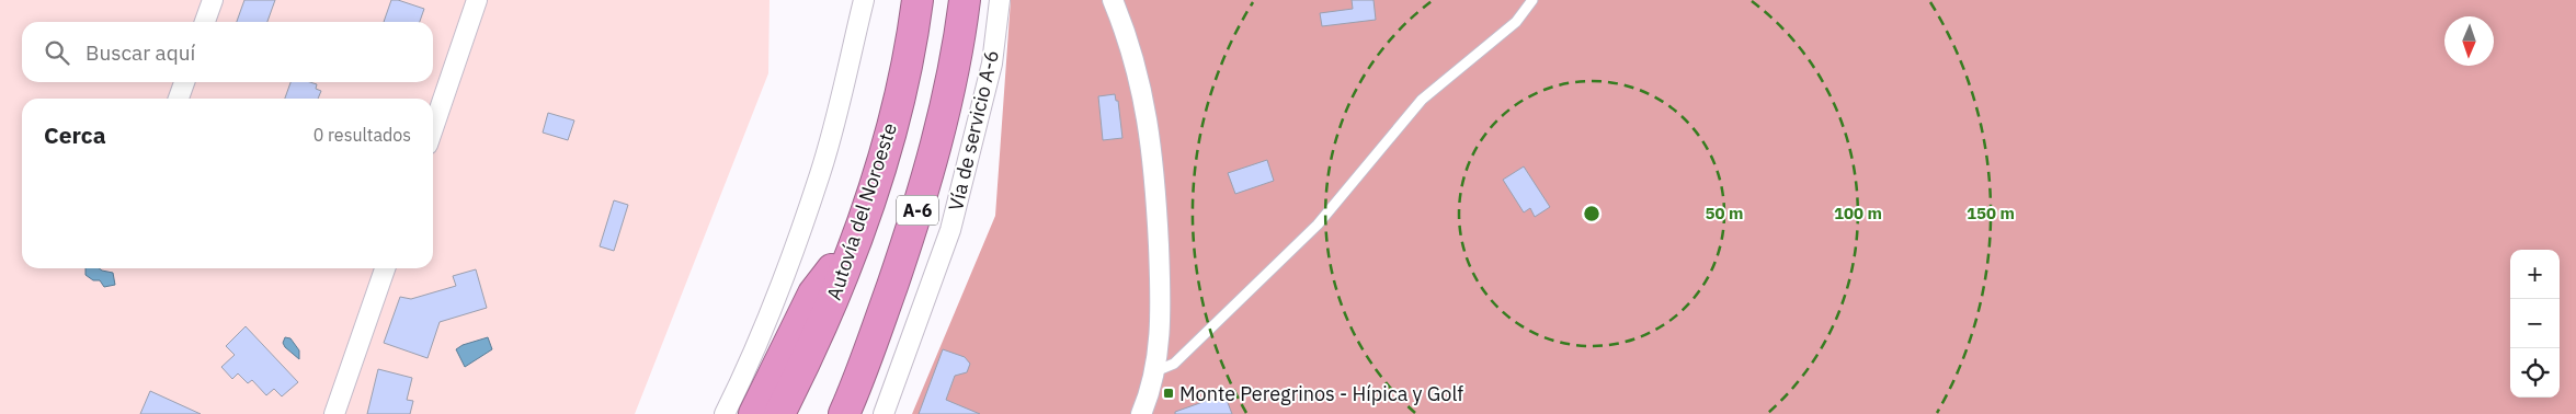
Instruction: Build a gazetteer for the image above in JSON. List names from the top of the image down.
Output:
{
  "streets": {
    "highway": ["A-6", "Autovía del Noroeste"],
    "street": ["Vía de servicio A-6"]
  },
  "places": {
    "transit": ["Monte Peregrinos - Hípica y Golf"]
  },
  "north": "bottom",
  "page": {
    "search": "Buscar aquí",
    "heading": ["Cerca", "0 resultados"],
    "map_buttons": ["+", "−"]
  },
  "rings": ["50 m", "100 m", "150 m"]
}
